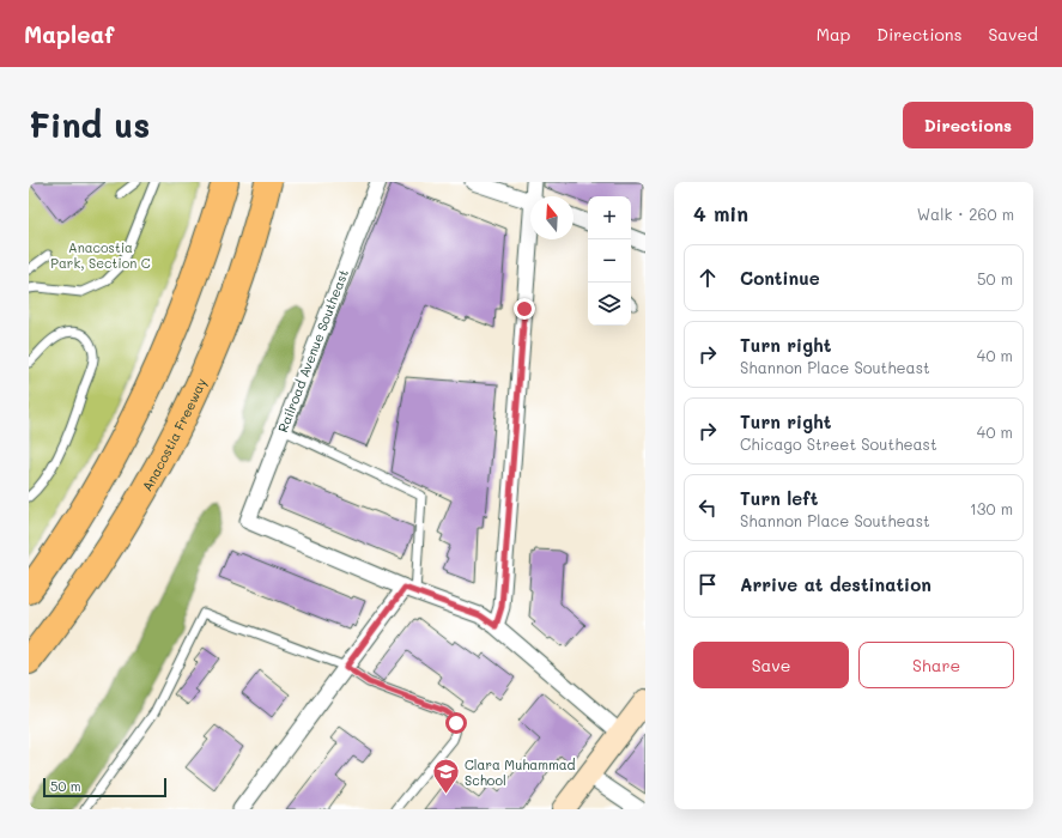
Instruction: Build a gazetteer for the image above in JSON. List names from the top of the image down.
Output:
{
  "streets": {
    "highway": ["Anacostia Freeway"],
    "street": ["Railroad Avenue Southeast"]
  },
  "parks": ["Anacostia Park, Section C"],
  "places": {
    "school or university": ["Clara Muhammad School"]
  },
  "scale_bar": "50 m",
  "north": "top",
  "page": {
    "header": "Mapleaf",
    "nav": ["Map", "Directions", "Saved"],
    "buttons": [
      "Directions",
      ["Save", "Share"]
    ],
    "title": "Find us",
    "heading": ["4 min", "Walk · 260 m"],
    "map_buttons": ["+", "−"],
    "list": [
      ["Continue", "50 m"],
      ["Turn right", "Shannon Place Southeast", "40 m"],
      ["Turn right", "Chicago Street Southeast", "40 m"],
      ["Turn left", "Shannon Place Southeast", "130 m"],
      "Arrive at destination"
    ],
    "scale": "50 m"
  }
}
